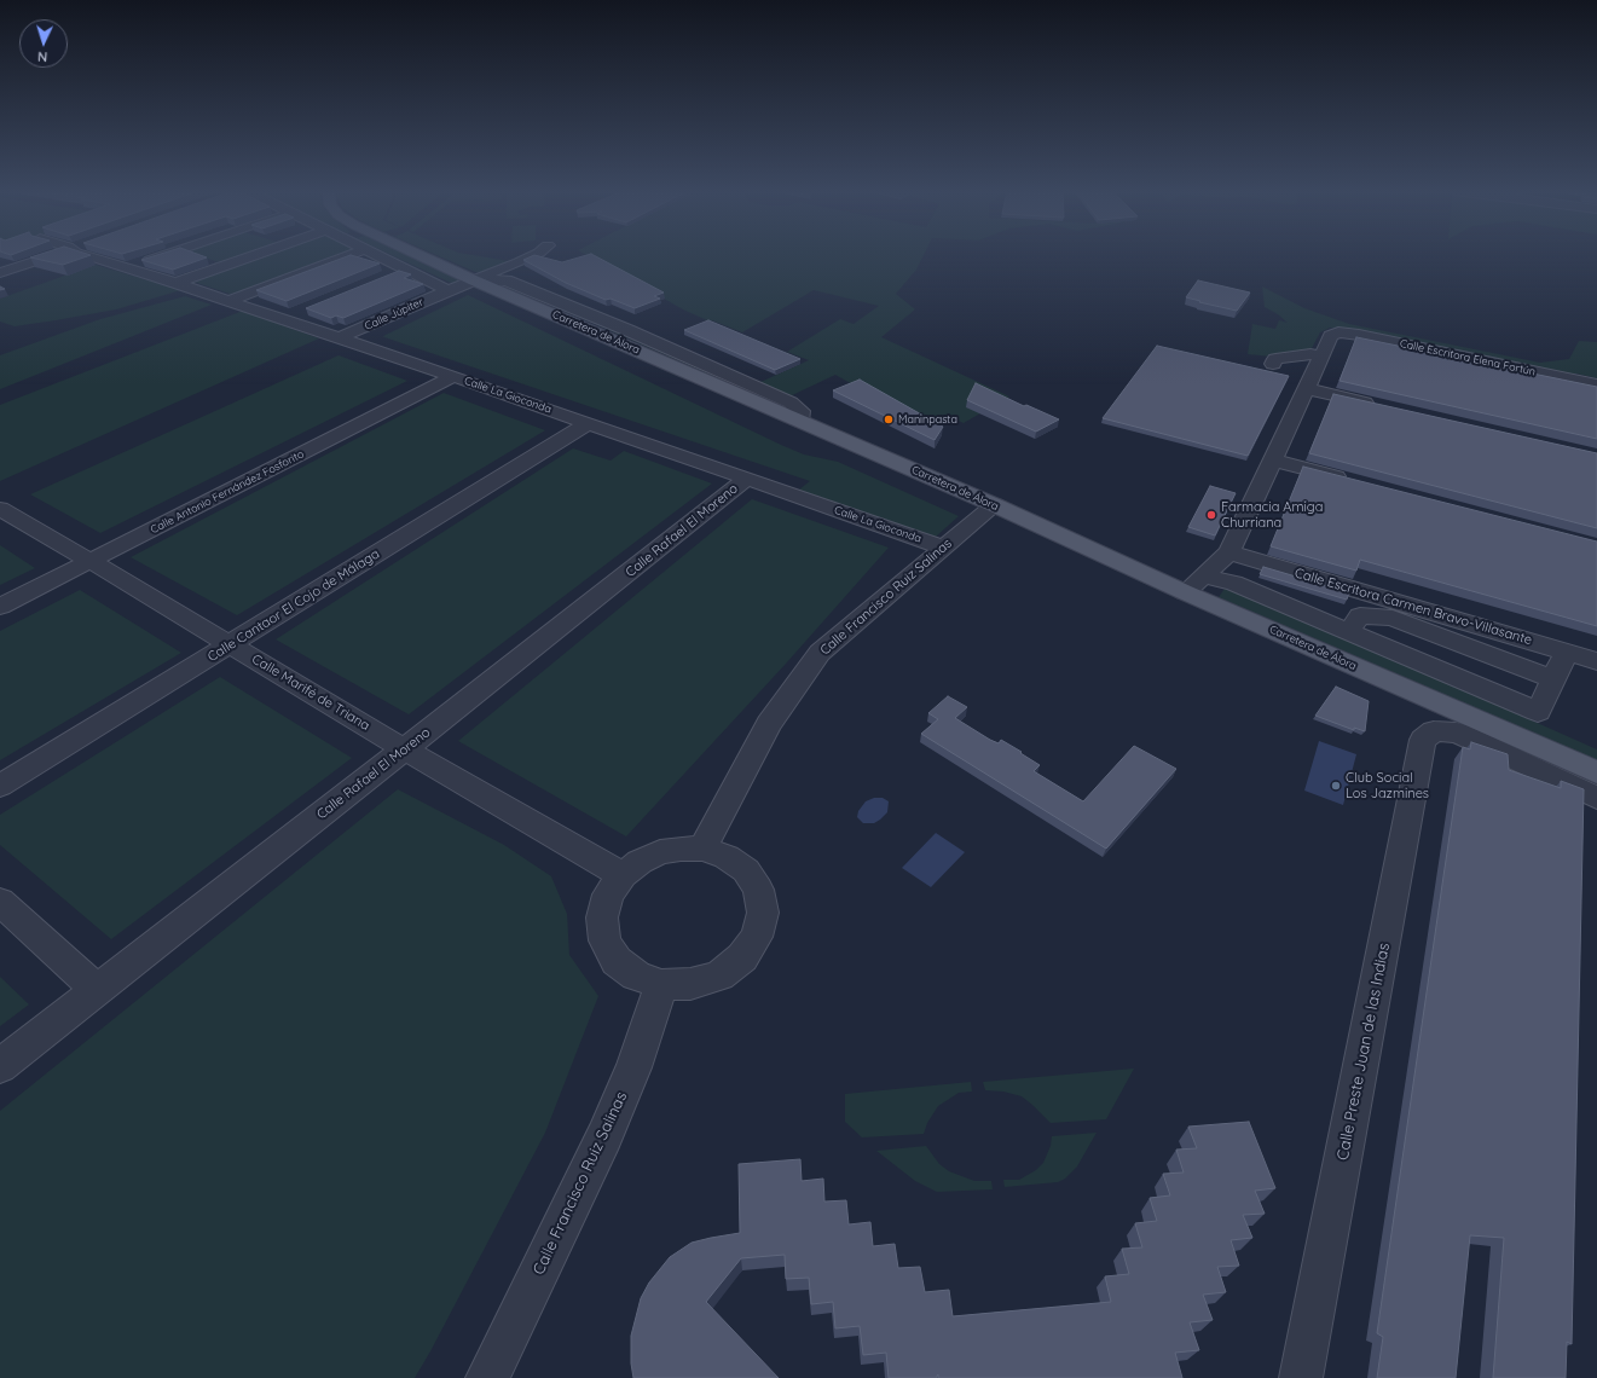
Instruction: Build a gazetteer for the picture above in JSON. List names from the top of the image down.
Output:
{
  "streets": {
    "main road": ["Carretera de Álora"],
    "street": [
      "Calle Júpiter",
      "Calle Escritora Elena Fortún",
      "Calle La Gioconda",
      "Calle Antonio Fernández Fosforito",
      "Calle Rafael El Moreno",
      "Calle Francisco Ruiz Salinas",
      "Calle Cantaor El Cojo de Málaga",
      "Calle Escritora Carmen Bravo-Villasante",
      "Calle Marifé de Triana",
      "Calle Preste Juan de las Indias"
    ]
  },
  "crossings": [
    ["Calle Júpiter", "Carretera de Álora"],
    ["Calle Júpiter", "Calle La Gioconda"],
    ["Carretera de Álora", "Calle Francisco Ruiz Salinas"],
    ["Calle La Gioconda", "Calle Antonio Fernández Fosforito"],
    ["Calle La Gioconda", "Calle Rafael El Moreno"],
    ["Calle La Gioconda", "Calle Francisco Ruiz Salinas"],
    ["Calle La Gioconda", "Calle Cantaor El Cojo de Málaga"],
    ["Calle Antonio Fernández Fosforito", "Calle Marifé de Triana"],
    ["Calle Rafael El Moreno", "Calle Marifé de Triana"],
    ["Calle Francisco Ruiz Salinas", "Calle Marifé de Triana"],
    ["Calle Cantaor El Cojo de Málaga", "Calle Marifé de Triana"]
  ],
  "places": ["Maninpasta", "Farmacia Amiga Churriana", "Club Social Los Jazmines"],
  "north": "bottom"
}
